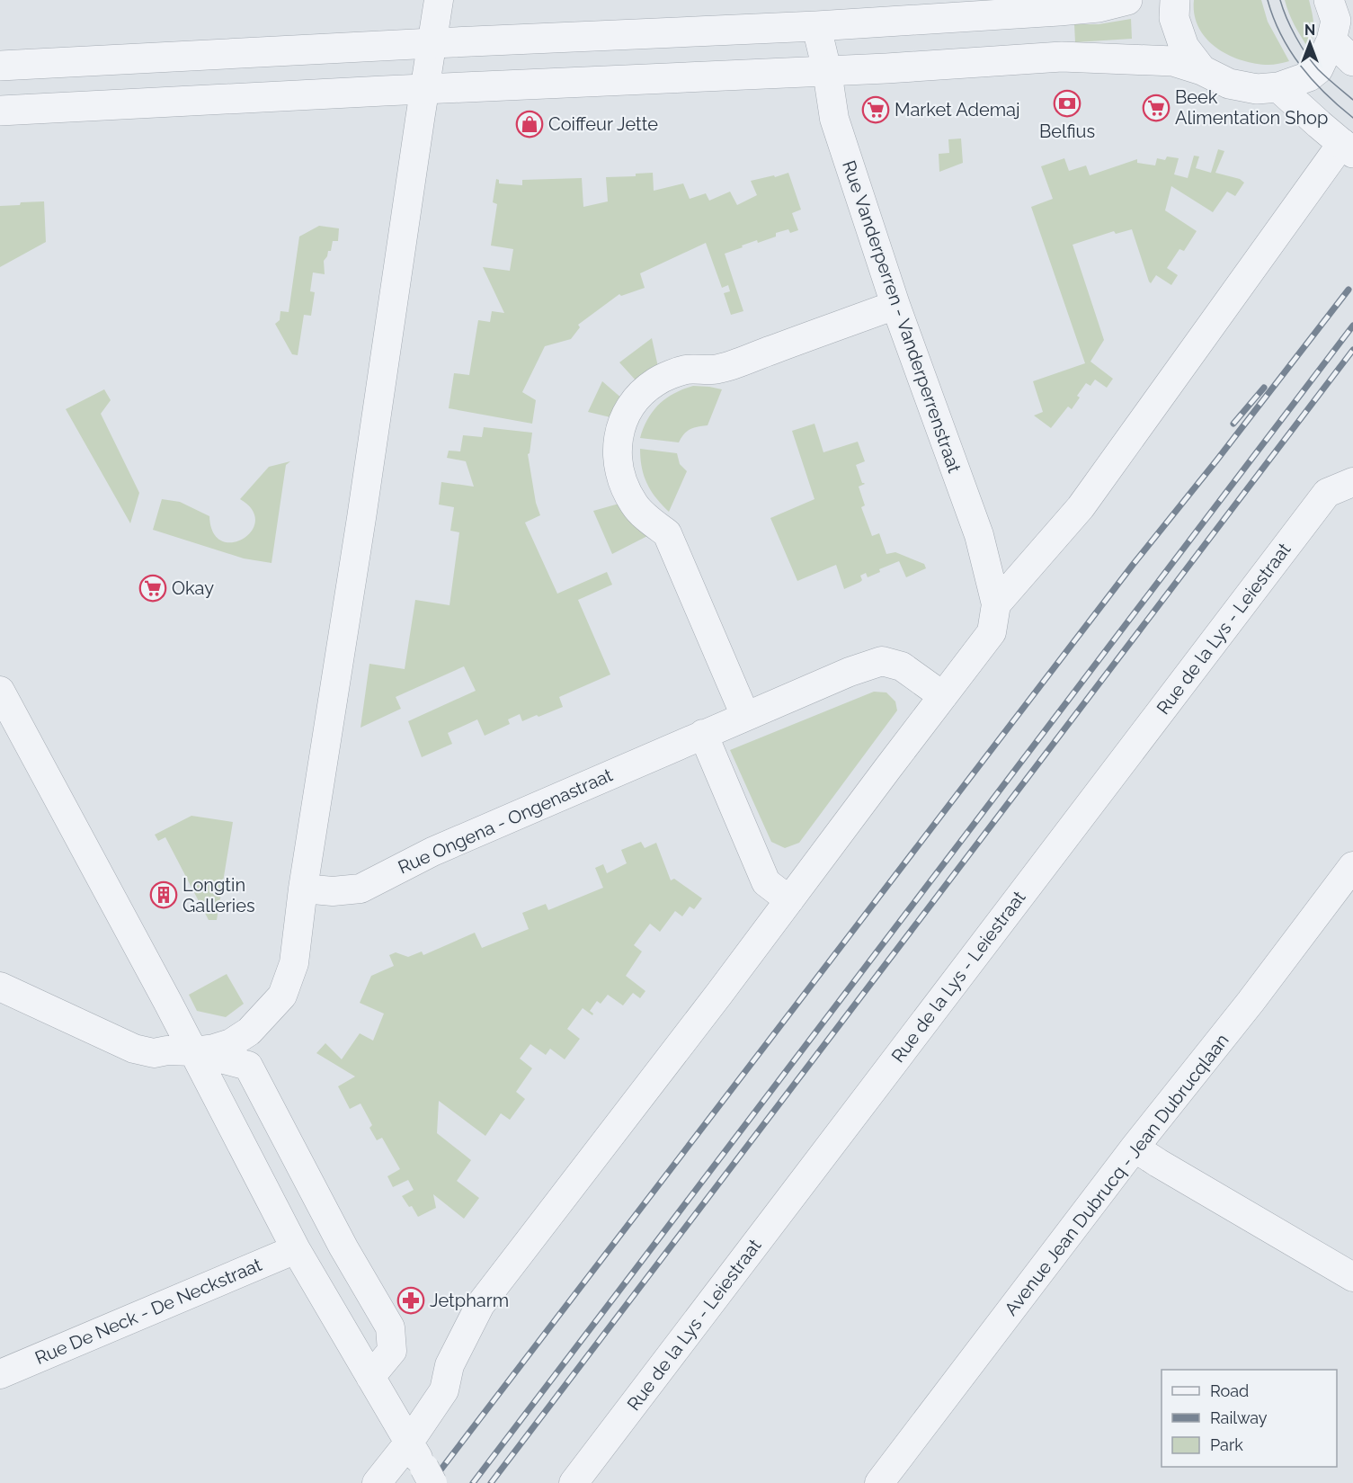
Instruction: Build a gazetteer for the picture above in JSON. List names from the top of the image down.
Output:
{
  "streets": {
    "street": [
      "Rue Vanderperren - Vanderperrenstraat",
      "Rue de la Lys - Leiestraat",
      "Rue Ongena - Ongenastraat",
      "Avenue Jean Dubrucq - Jean Dubrucqlaan",
      "Rue De Neck - De Neckstraat"
    ]
  },
  "places": {
    "bank": ["Belfius"],
    "supermarket": ["Beek Alimentation Shop", "Market Ademaj", "Okay"],
    "shop": ["Coiffeur Jette"],
    "building": ["Longtin Galleries"],
    "pharmacy": ["Jetpharm"]
  },
  "legend": ["Road", "Railway", "Park"],
  "north": "top"
}
